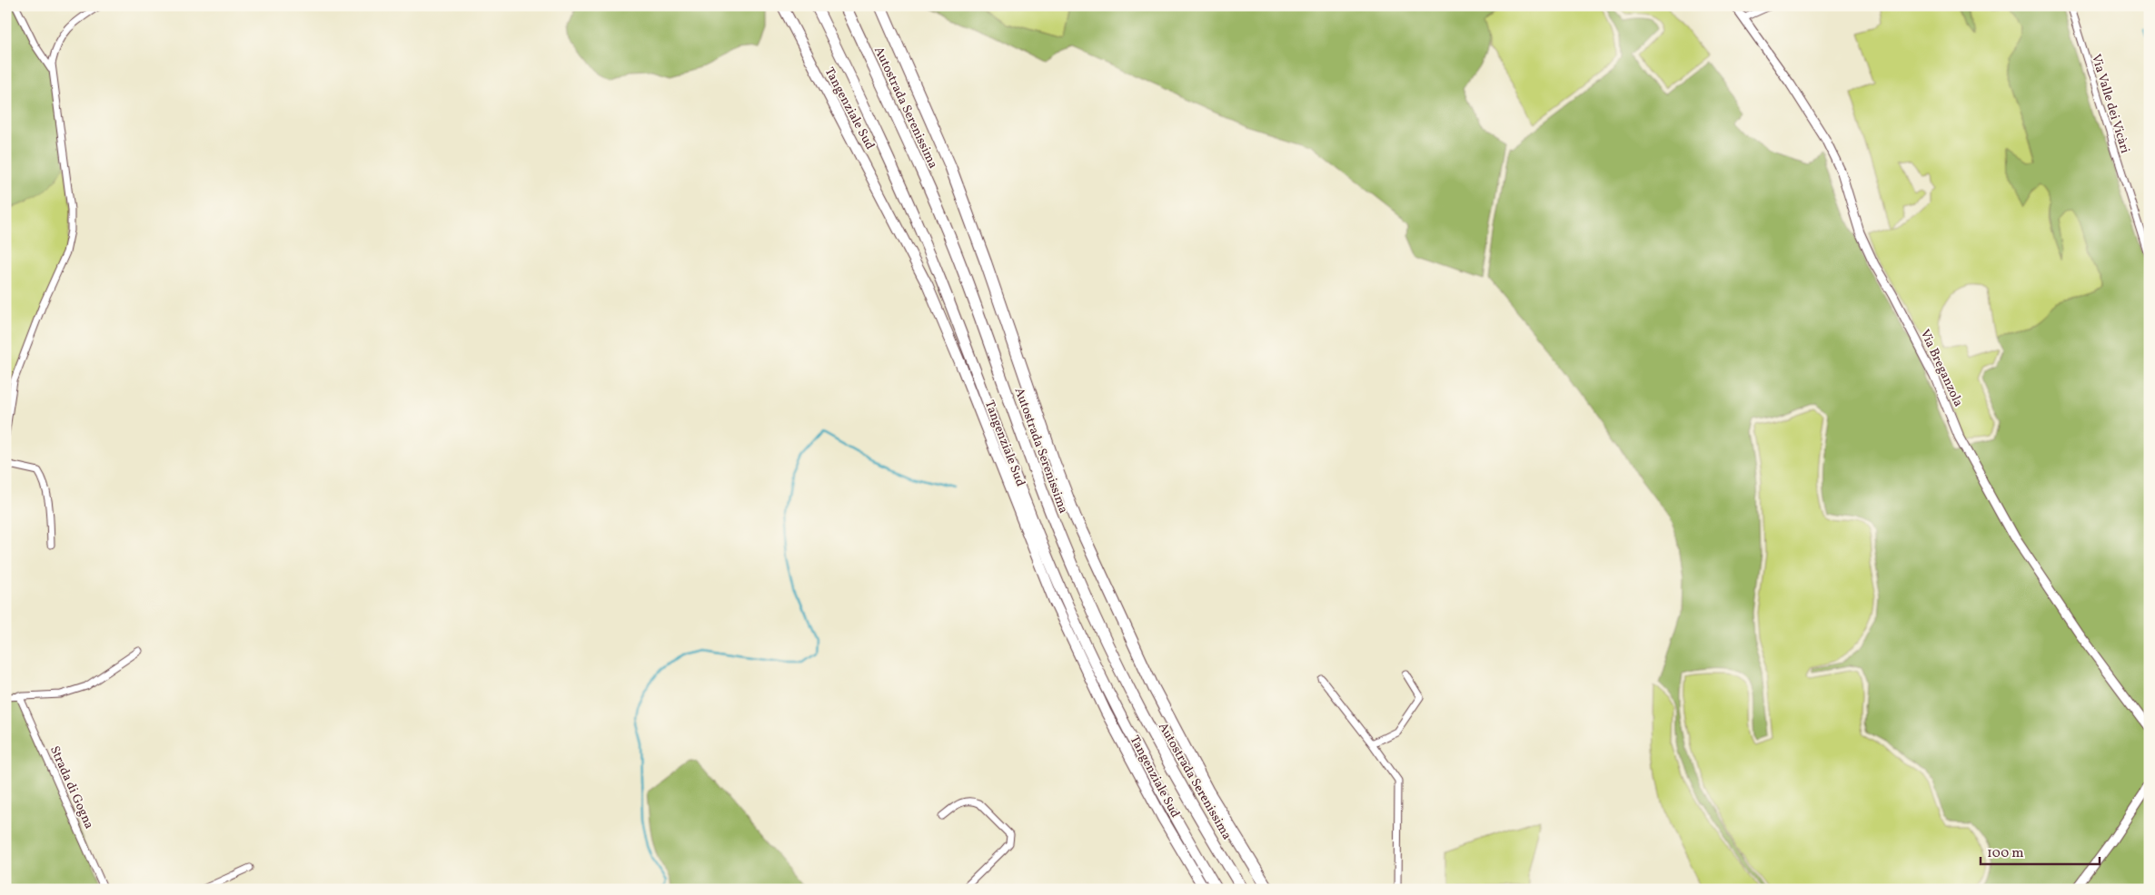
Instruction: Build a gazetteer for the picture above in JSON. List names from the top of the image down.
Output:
{
  "streets": {
    "highway": ["Autostrada Serenissima", "Tangenziale Sud"],
    "street": ["Via Valle dei Vicàri", "Via Breganzola", "Strada di Gogna"]
  },
  "scale_bar": "100 m"
}
